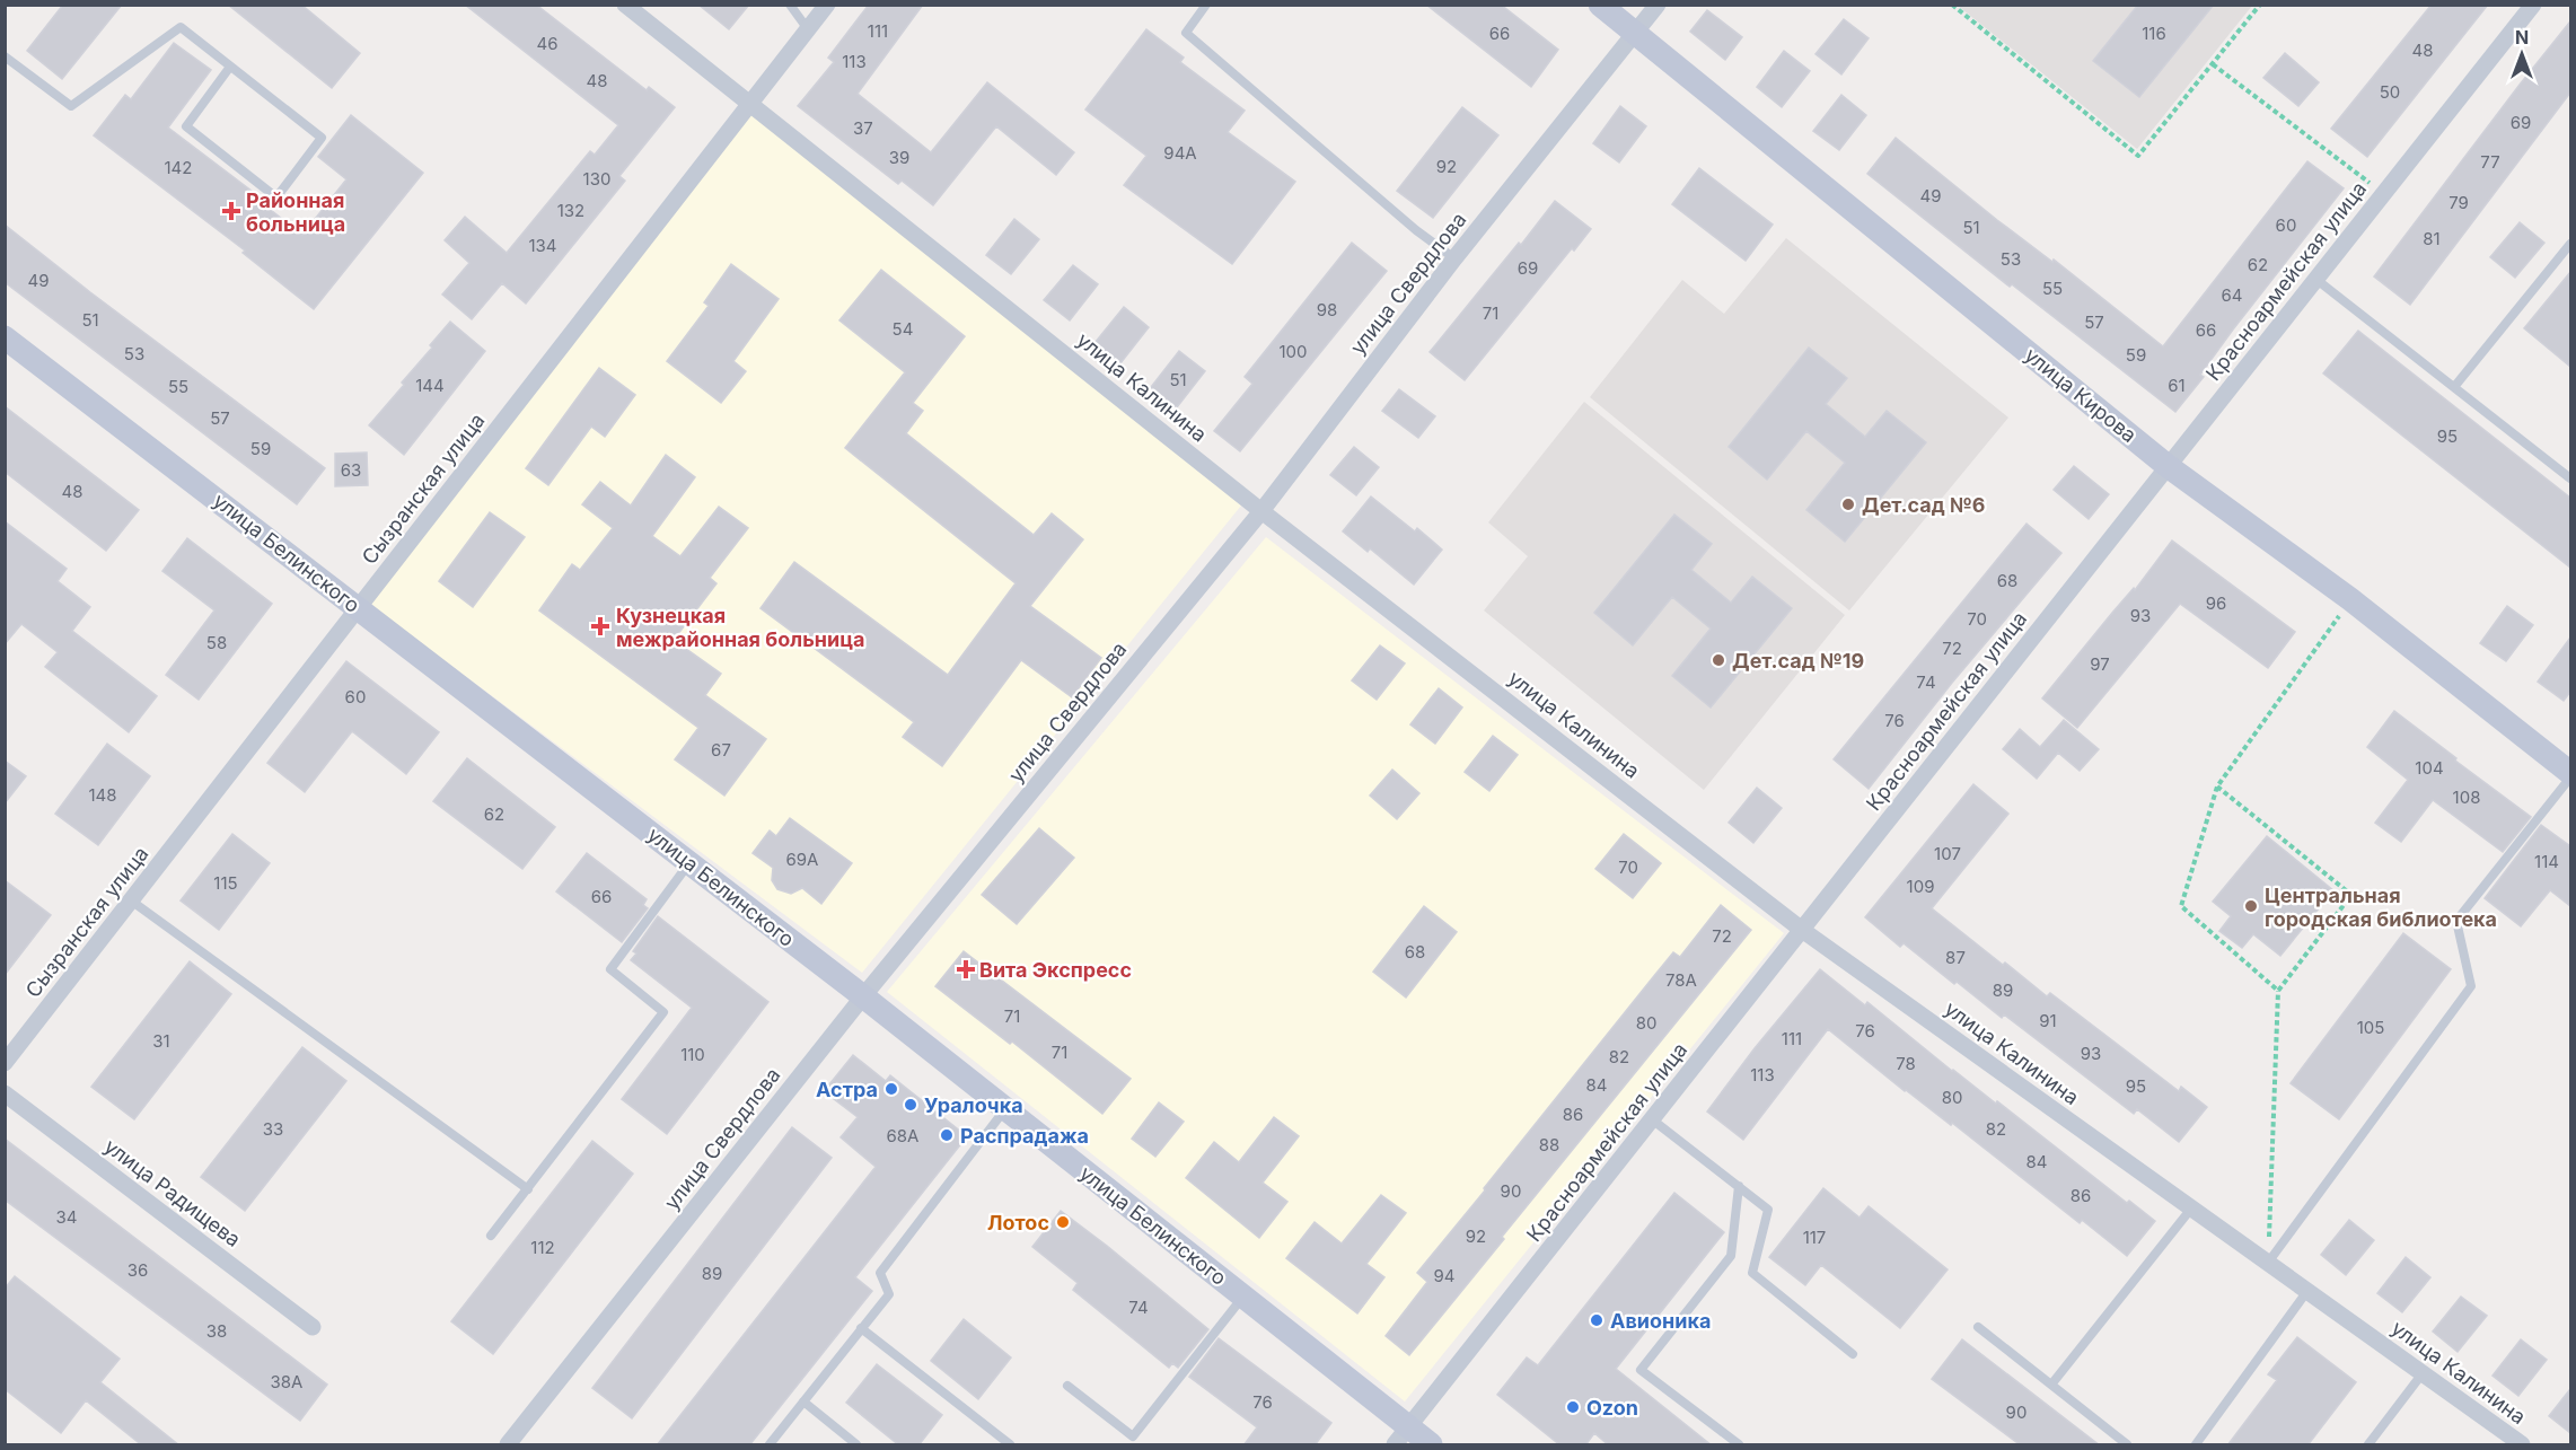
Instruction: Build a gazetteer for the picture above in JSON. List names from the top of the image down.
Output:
{
  "streets": {
    "street": [
      "Красноармейская улица",
      "улица Свердлова",
      "улица Калинина",
      "улица Кирова",
      "Сызранская улица",
      "улица Белинского",
      "улица Радищева"
    ]
  },
  "crossings": [
    ["Красноармейская улица", "улица Калинина"],
    ["Красноармейская улица", "улица Кирова"],
    ["Красноармейская улица", "улица Белинского"],
    ["улица Свердлова", "улица Калинина"],
    ["улица Свердлова", "улица Кирова"],
    ["улица Свердлова", "улица Белинского"],
    ["улица Калинина", "Сызранская улица"],
    ["Сызранская улица", "улица Белинского"]
  ],
  "places": {
    "health": ["Районная больница", "Кузнецкая межрайонная больница", "Вита Экспресс"],
    "other": [
      "Дет.сад №6",
      "Дет.сад №19",
      "Центральная городская библиотека",
      "Астра",
      "Уралочка",
      "Распрадажа",
      "Лотос",
      "Авионика",
      "Ozon"
    ]
  },
  "house_numbers": [
    "111",
    "66",
    "116",
    "46",
    "48",
    "113",
    "48",
    "50",
    "69",
    "37",
    "94А",
    "39",
    "77",
    "92",
    "142",
    "130",
    "49",
    "79",
    "132",
    "60",
    "51",
    "81",
    "134",
    "53",
    "62",
    "69",
    "49",
    "55",
    "64",
    "98",
    "71",
    "51",
    "57",
    "54",
    "66",
    "100",
    "53",
    "59",
    "51",
    "144",
    "61",
    "55",
    "57",
    "95",
    "59",
    "63",
    "48",
    "68",
    "96",
    "93",
    "70",
    "58",
    "72",
    "97",
    "74",
    "60",
    "76",
    "67",
    "104",
    "148",
    "108",
    "62",
    "107",
    "69А",
    "114",
    "70",
    "115",
    "109",
    "66",
    "72",
    "68",
    "87",
    "78А",
    "89",
    "71",
    "91",
    "80",
    "105",
    "76",
    "111",
    "31",
    "71",
    "93",
    "110",
    "82",
    "78",
    "113",
    "84",
    "95",
    "80",
    "86",
    "33",
    "82",
    "68А",
    "88",
    "84",
    "90",
    "86",
    "34",
    "92",
    "117",
    "112",
    "36",
    "89",
    "94",
    "74",
    "38",
    "38А",
    "76",
    "90"
  ],
  "north": "top"
}
